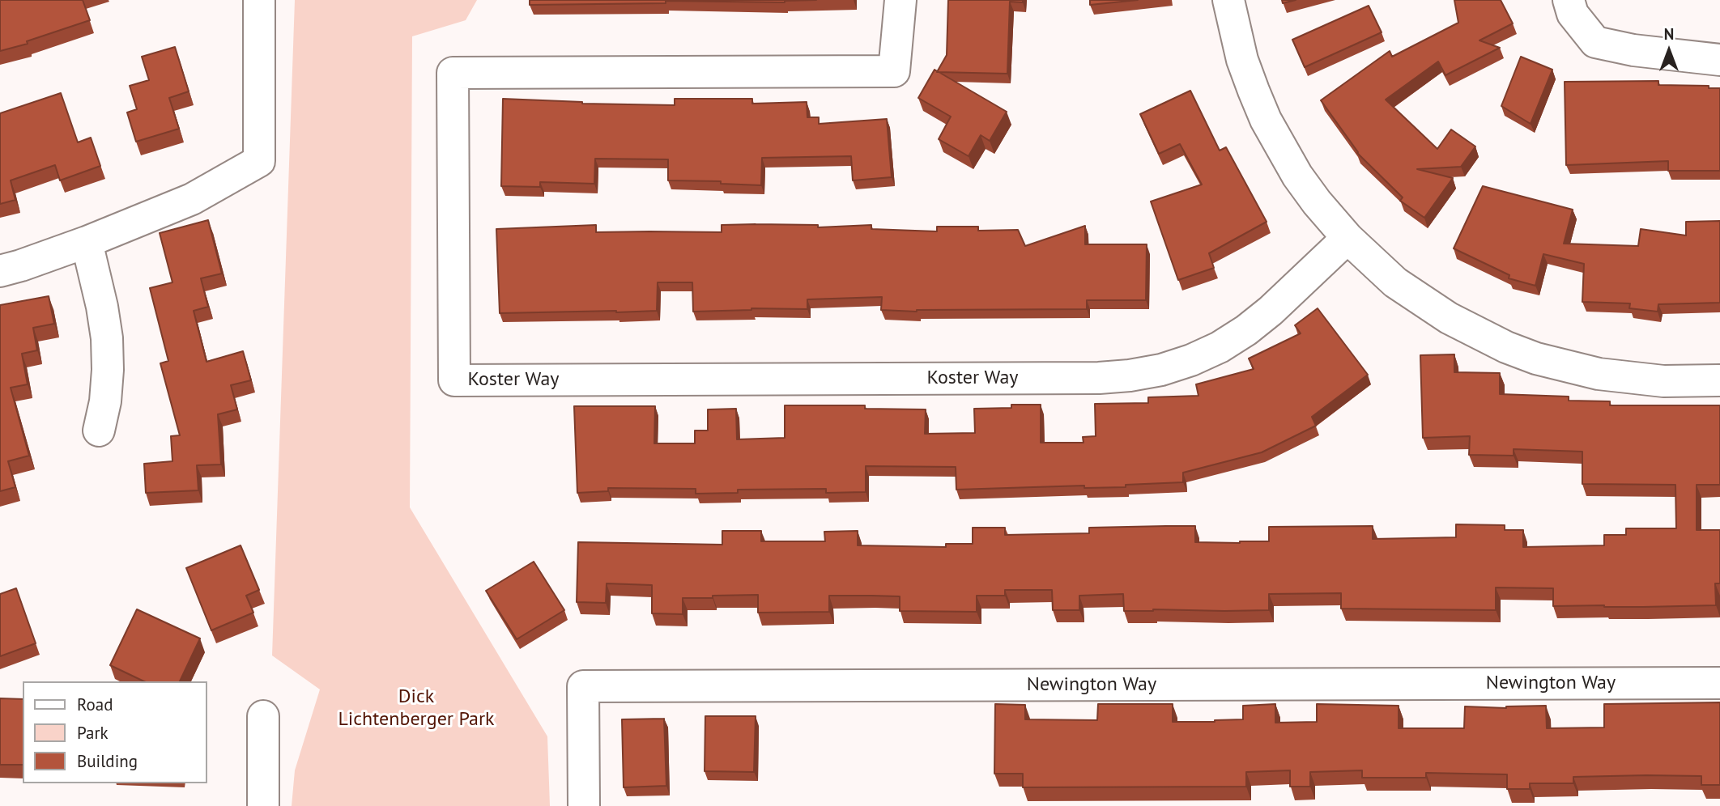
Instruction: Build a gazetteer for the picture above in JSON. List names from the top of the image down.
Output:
{
  "streets": {
    "street": ["Koster Way", "Newington Way"]
  },
  "parks": ["Dick Lichtenberger Park"],
  "legend": ["Road", "Park", "Building"],
  "north": "top"
}
